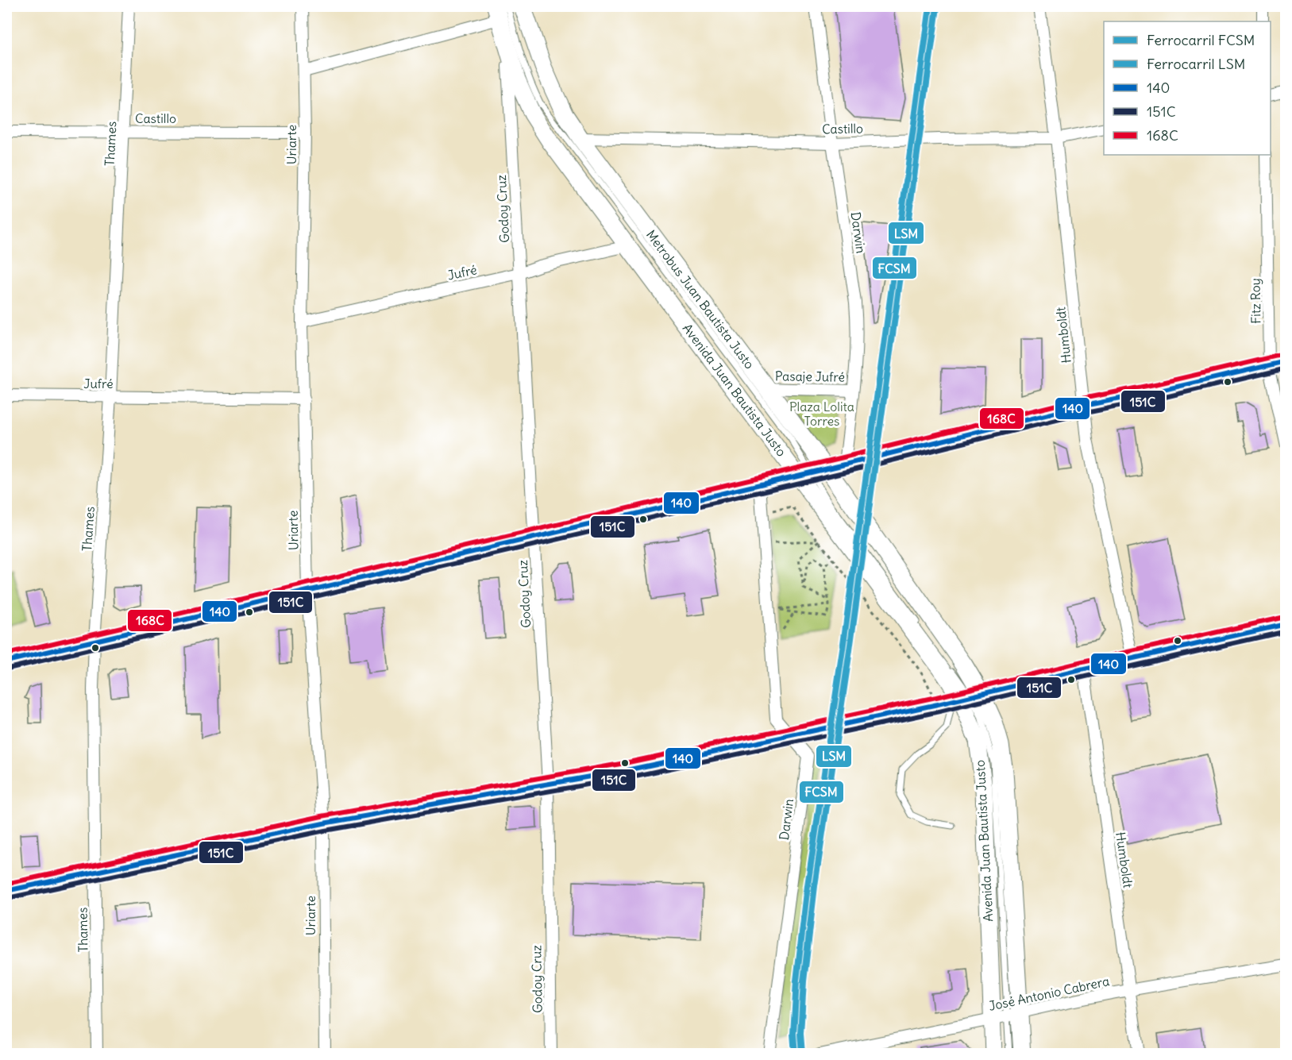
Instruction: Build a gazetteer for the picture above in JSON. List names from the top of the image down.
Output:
{
  "streets": {
    "main road": ["Avenida Juan Bautista Justo"],
    "street": [
      "Castillo",
      "Thames",
      "Uriarte",
      "Godoy Cruz",
      "Darwin",
      "Jufré",
      "Fitz Roy",
      "Humboldt",
      "Pasaje Jufré",
      "José Antonio Cabrera"
    ],
    "lane": ["Metrobus Juan Bautista Justo"]
  },
  "crossings": [
    ["Castillo", "Thames"],
    ["Castillo", "Uriarte"],
    ["Castillo", "Darwin"],
    ["Castillo", "Humboldt"],
    ["Castillo", "Avenida Juan Bautista Justo"],
    ["Thames", "Jufré"],
    ["Uriarte", "Jufré"],
    ["Godoy Cruz", "Jufré"],
    ["Godoy Cruz", "Avenida Juan Bautista Justo"],
    ["Darwin", "Pasaje Jufré"],
    ["Jufré", "Avenida Juan Bautista Justo"],
    ["Metrobus Juan Bautista Justo", "Avenida Juan Bautista Justo"],
    ["Humboldt", "José Antonio Cabrera"],
    ["Pasaje Jufré", "Avenida Juan Bautista Justo"],
    ["Avenida Juan Bautista Justo", "José Antonio Cabrera"]
  ],
  "parks": ["Plaza Lolita Torres"],
  "lines": [
    "rail line FCSM",
    "rail line LSM",
    "transit line 168C",
    "transit line 140",
    "transit line 151C"
  ],
  "legend": [
    "Ferrocarril FCSM",
    "Ferrocarril LSM",
    "140",
    "151C",
    "168C"
  ]
}
